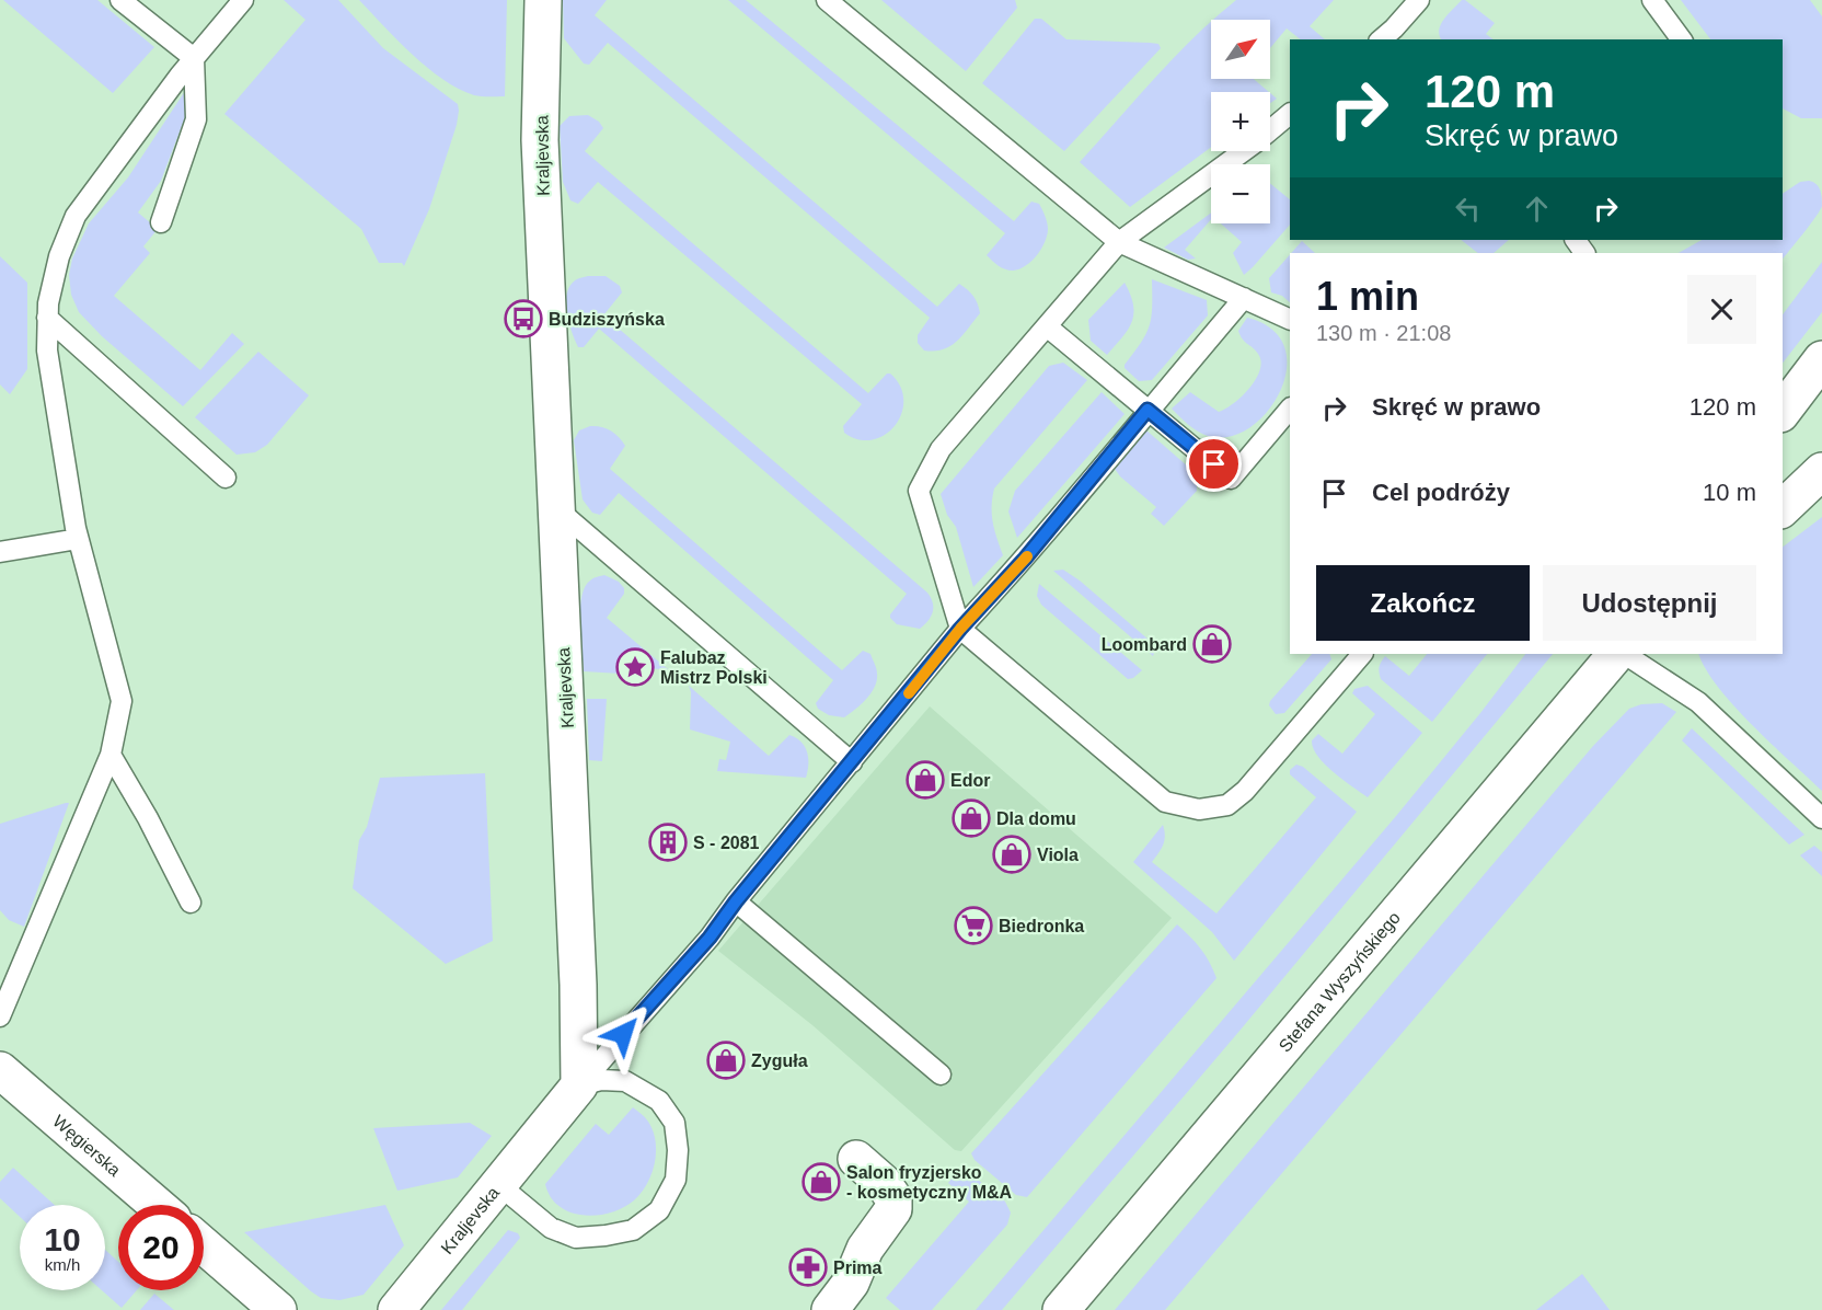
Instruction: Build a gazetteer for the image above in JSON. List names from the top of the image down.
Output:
{
  "streets": {
    "street": ["Kraljevska", "Stefana Wyszyńskiego", "Węgierska"]
  },
  "places": {
    "bus stop": ["Budziszyńska"],
    "shop": [
      "Loombard",
      "Edor",
      "Dla domu",
      "Viola",
      "Zyguła",
      "Salon fryzjersko - kosmetyczny M&A"
    ],
    "place": ["Falubaz Mistrz Polski"],
    "building": ["S - 2081"],
    "supermarket": ["Biedronka"],
    "pharmacy": ["Prima"]
  },
  "north": "top right",
  "page": {
    "map_buttons": ["+", "−"],
    "turn": ["120 m", "Skręć w prawo"],
    "heading": ["1 min", "130 m · 21:08"],
    "list": [
      {
        "name": "Skręć w prawo",
        "value": "120 m"
      },
      {
        "name": "Cel podróży",
        "value": "10 m"
      }
    ],
    "buttons": ["Zakończ", "Udostępnij"],
    "speed": "10 km/h",
    "limit": "20"
  }
}
